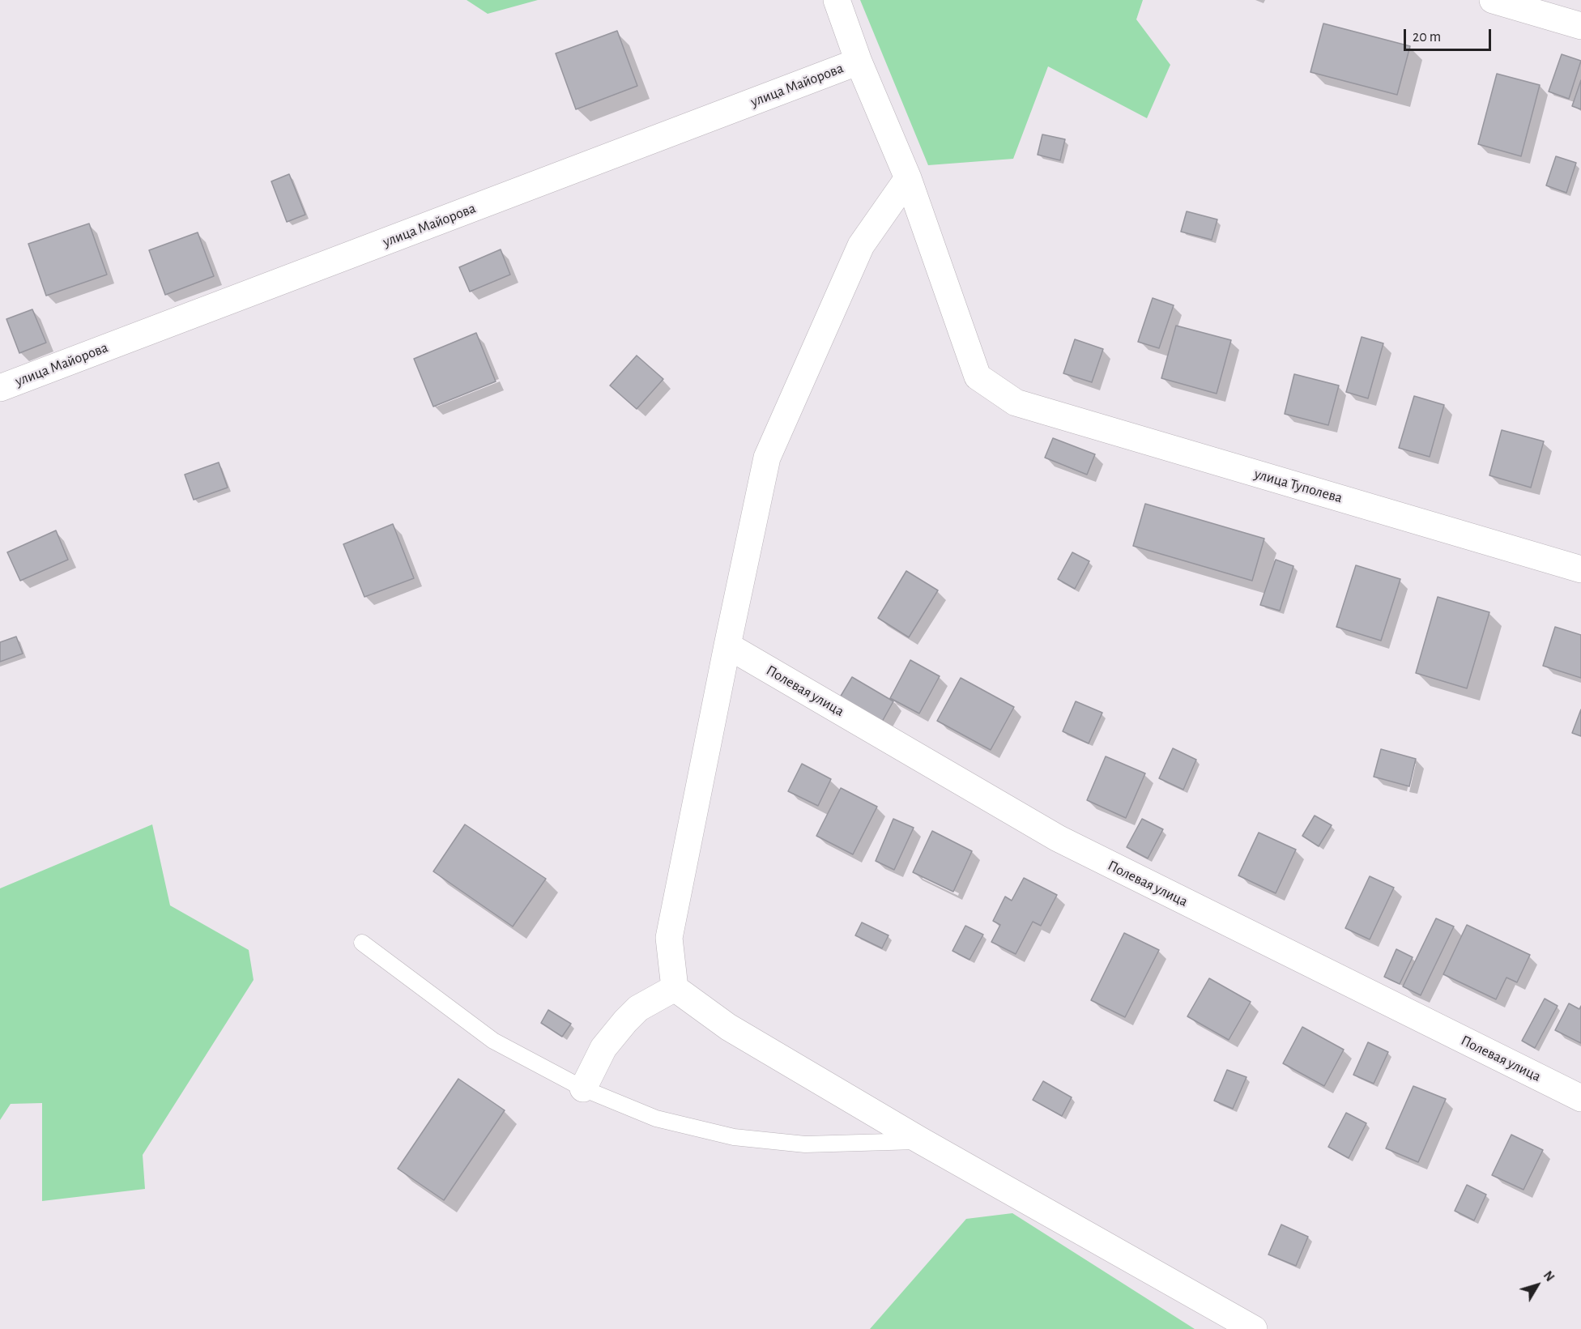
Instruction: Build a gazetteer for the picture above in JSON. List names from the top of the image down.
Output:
{
  "streets": {
    "street": ["улица Майорова", "улица Туполева", "Полевая улица"]
  },
  "crossings": [
    ["улица Майорова", "улица Туполева"]
  ],
  "scale_bar": "20 m",
  "north": "top right"
}
